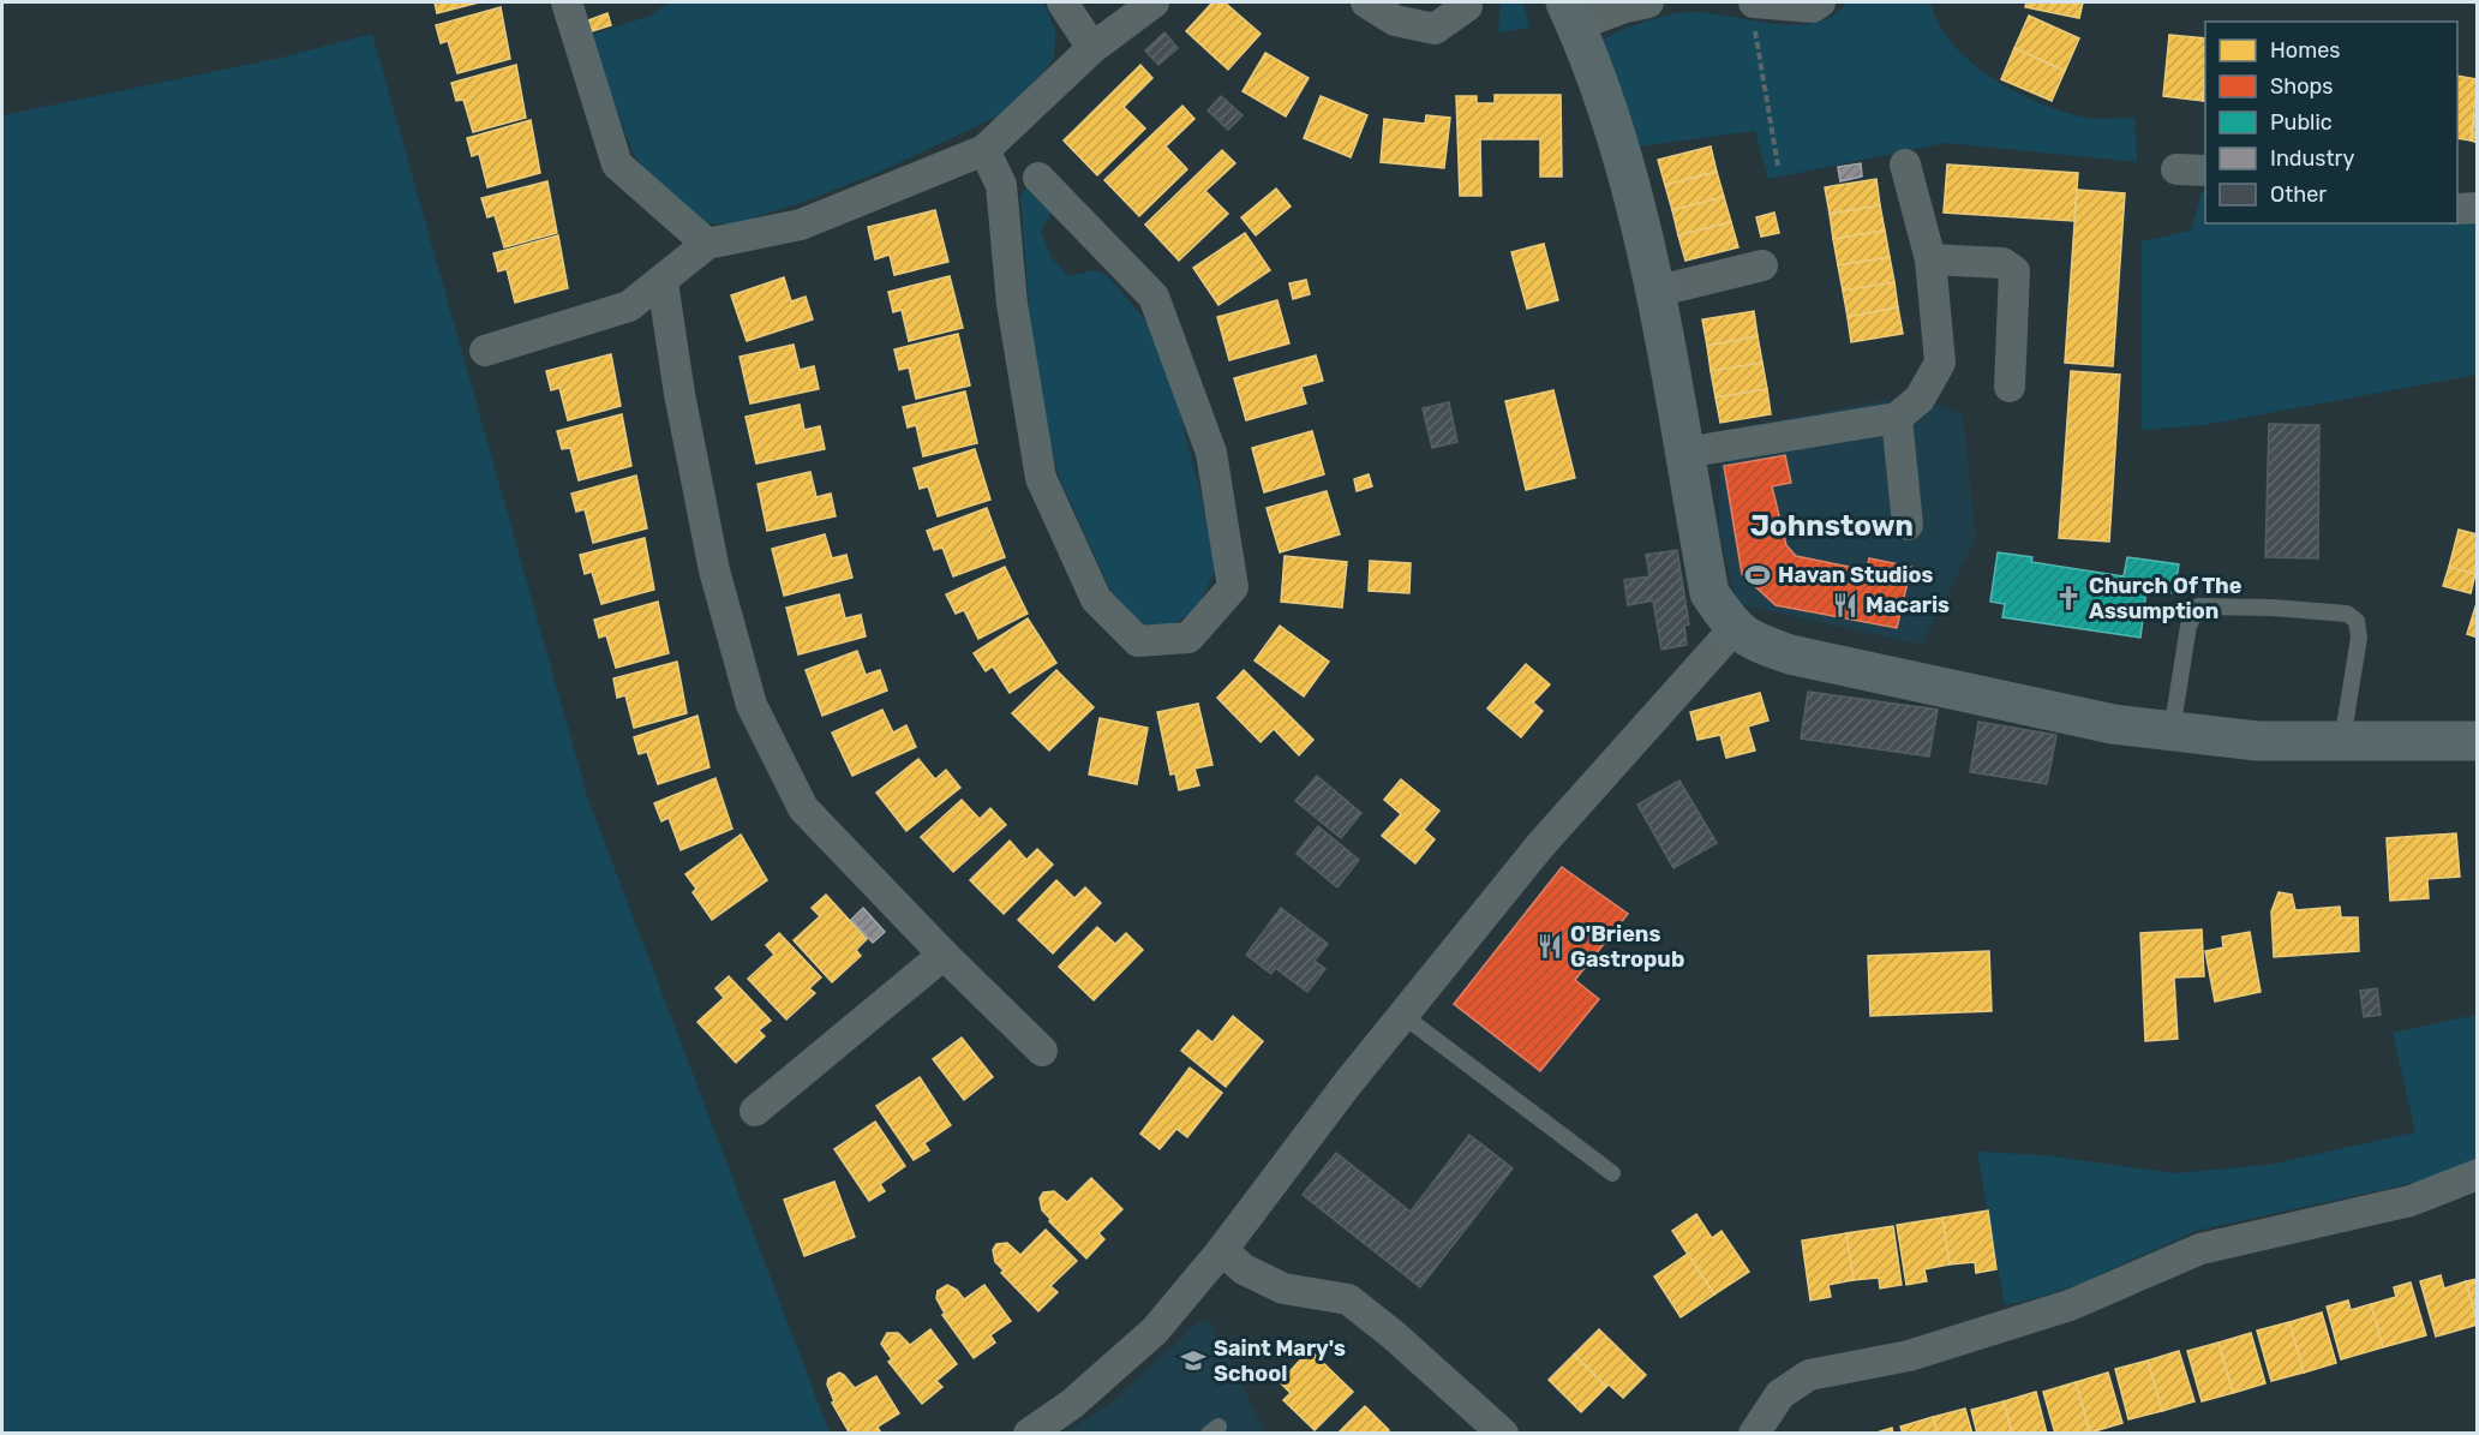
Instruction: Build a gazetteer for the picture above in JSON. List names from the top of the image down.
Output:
{
  "districts": ["Johnstown"],
  "places": {
    "sports": ["Havan Studios"],
    "church": ["Church Of The Assumption"],
    "restaurant": ["Macaris", "O'Briens Gastropub"],
    "school or university": ["Saint Mary's School"]
  },
  "legend": [
    "Homes",
    "Shops",
    "Public",
    "Industry",
    "Other"
  ]
}
